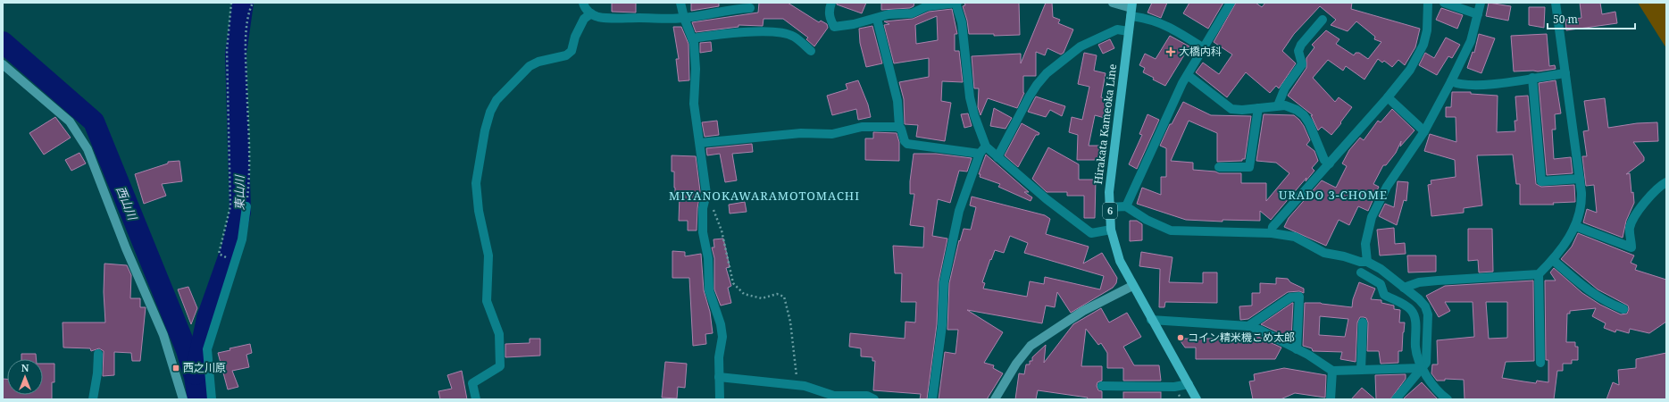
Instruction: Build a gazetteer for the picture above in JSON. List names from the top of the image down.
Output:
{
  "streets": {
    "main road": ["Hirakata Kameoka Line", "6"]
  },
  "districts": ["URADO 3-CHOME", "MIYANOKAWARAMOTOMACHI"],
  "water": ["東山川", "西山川"],
  "places": {
    "health": ["大橋内科"],
    "other": ["コイン精米機こめ太郎"],
    "transit": ["西之川原"]
  },
  "scale_bar": "50 m",
  "north": "top"
}
